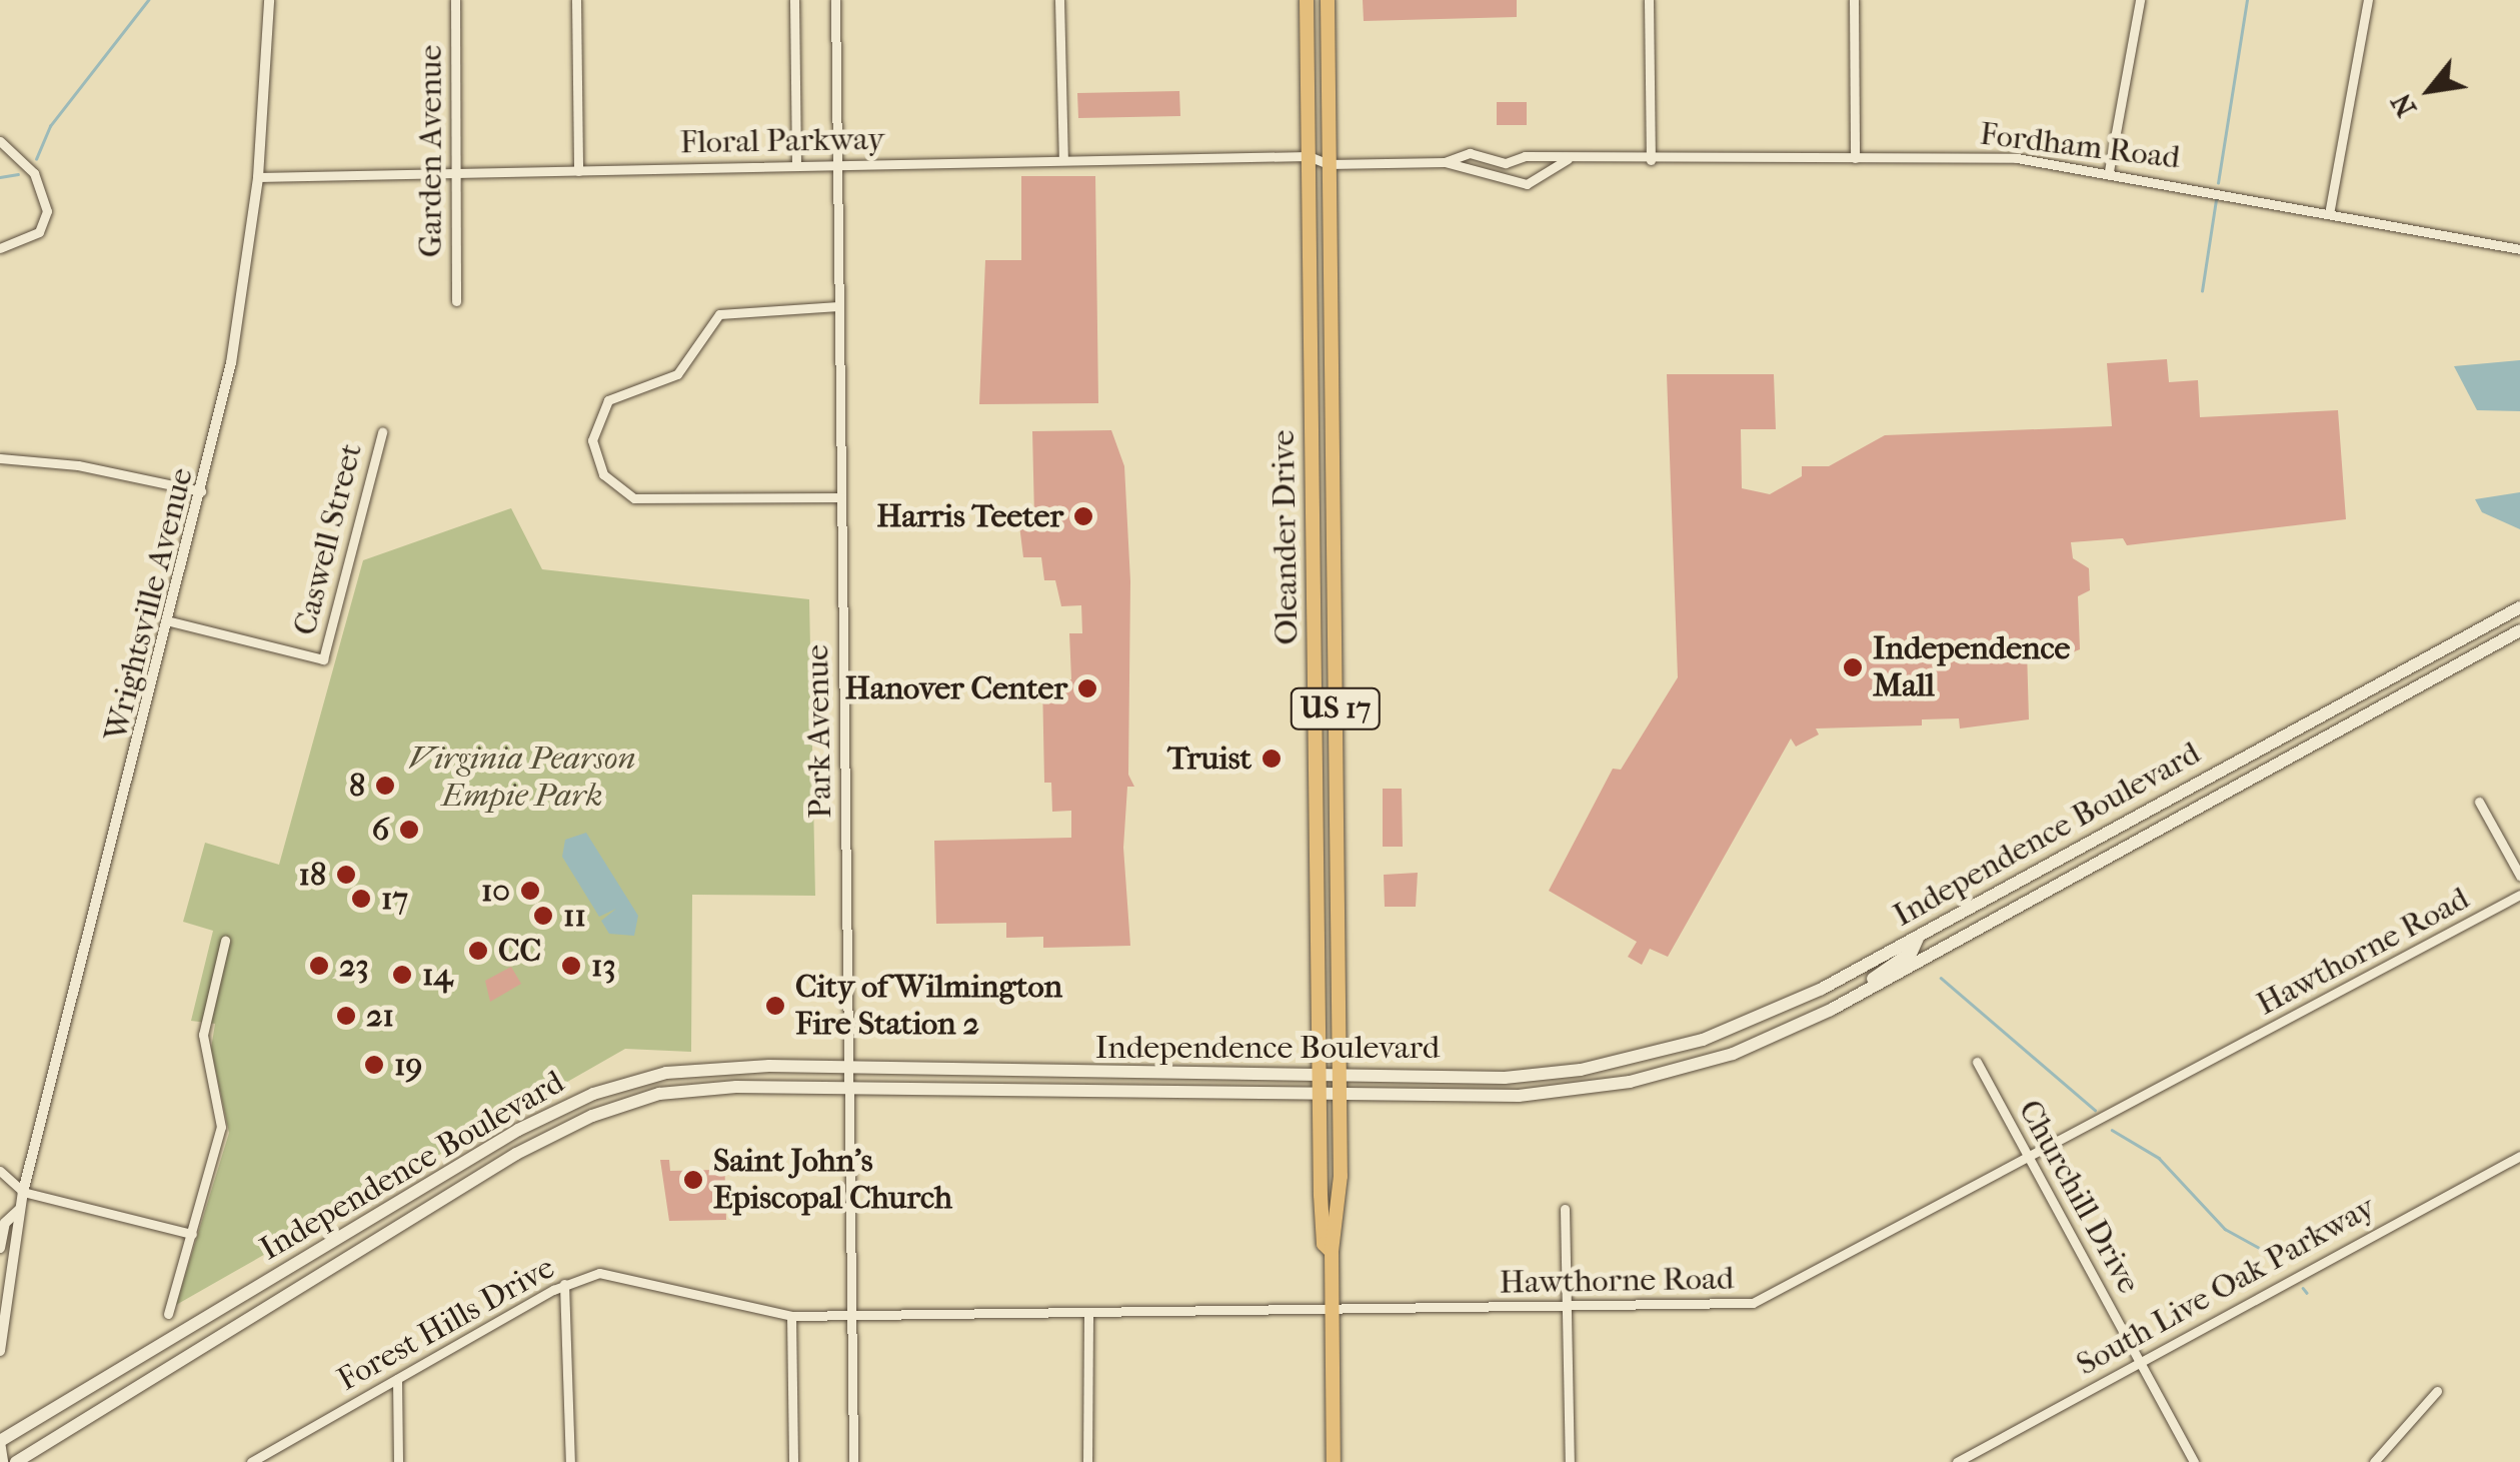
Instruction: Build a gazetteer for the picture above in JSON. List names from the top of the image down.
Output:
{
  "streets": {
    "main road": ["Oleander Drive", "US 17", "Independence Boulevard"],
    "street": [
      "Floral Parkway",
      "Fordham Road",
      "Garden Avenue",
      "Caswell Street",
      "Wrightsville Avenue",
      "Park Avenue",
      "Hawthorne Road",
      "Churchill Drive",
      "South Live Oak Parkway",
      "Forest Hills Drive"
    ]
  },
  "crossings": [
    ["Floral Parkway", "Fordham Road"],
    ["Floral Parkway", "Garden Avenue"],
    ["Floral Parkway", "Oleander Drive"],
    ["Floral Parkway", "Wrightsville Avenue"],
    ["Floral Parkway", "Park Avenue"],
    ["Fordham Road", "Oleander Drive"],
    ["Oleander Drive", "Independence Boulevard"],
    ["Oleander Drive", "Hawthorne Road"],
    ["Caswell Street", "Wrightsville Avenue"],
    ["Park Avenue", "Independence Boulevard"],
    ["Park Avenue", "Hawthorne Road"],
    ["Park Avenue", "Forest Hills Drive"],
    ["Hawthorne Road", "Churchill Drive"],
    ["Hawthorne Road", "Forest Hills Drive"],
    ["Churchill Drive", "South Live Oak Parkway"]
  ],
  "parks": ["Virginia Pearson Empie Park"],
  "places": [
    "Harris Teeter",
    "Independence Mall",
    "Hanover Center",
    "Truist",
    "8",
    "6",
    "18",
    "10",
    "17",
    "11",
    "CC",
    "23",
    "13",
    "14",
    "City of Wilmington Fire Station 2",
    "21",
    "19",
    "Saint John's Episcopal Church"
  ],
  "north": "bottom left"
}
